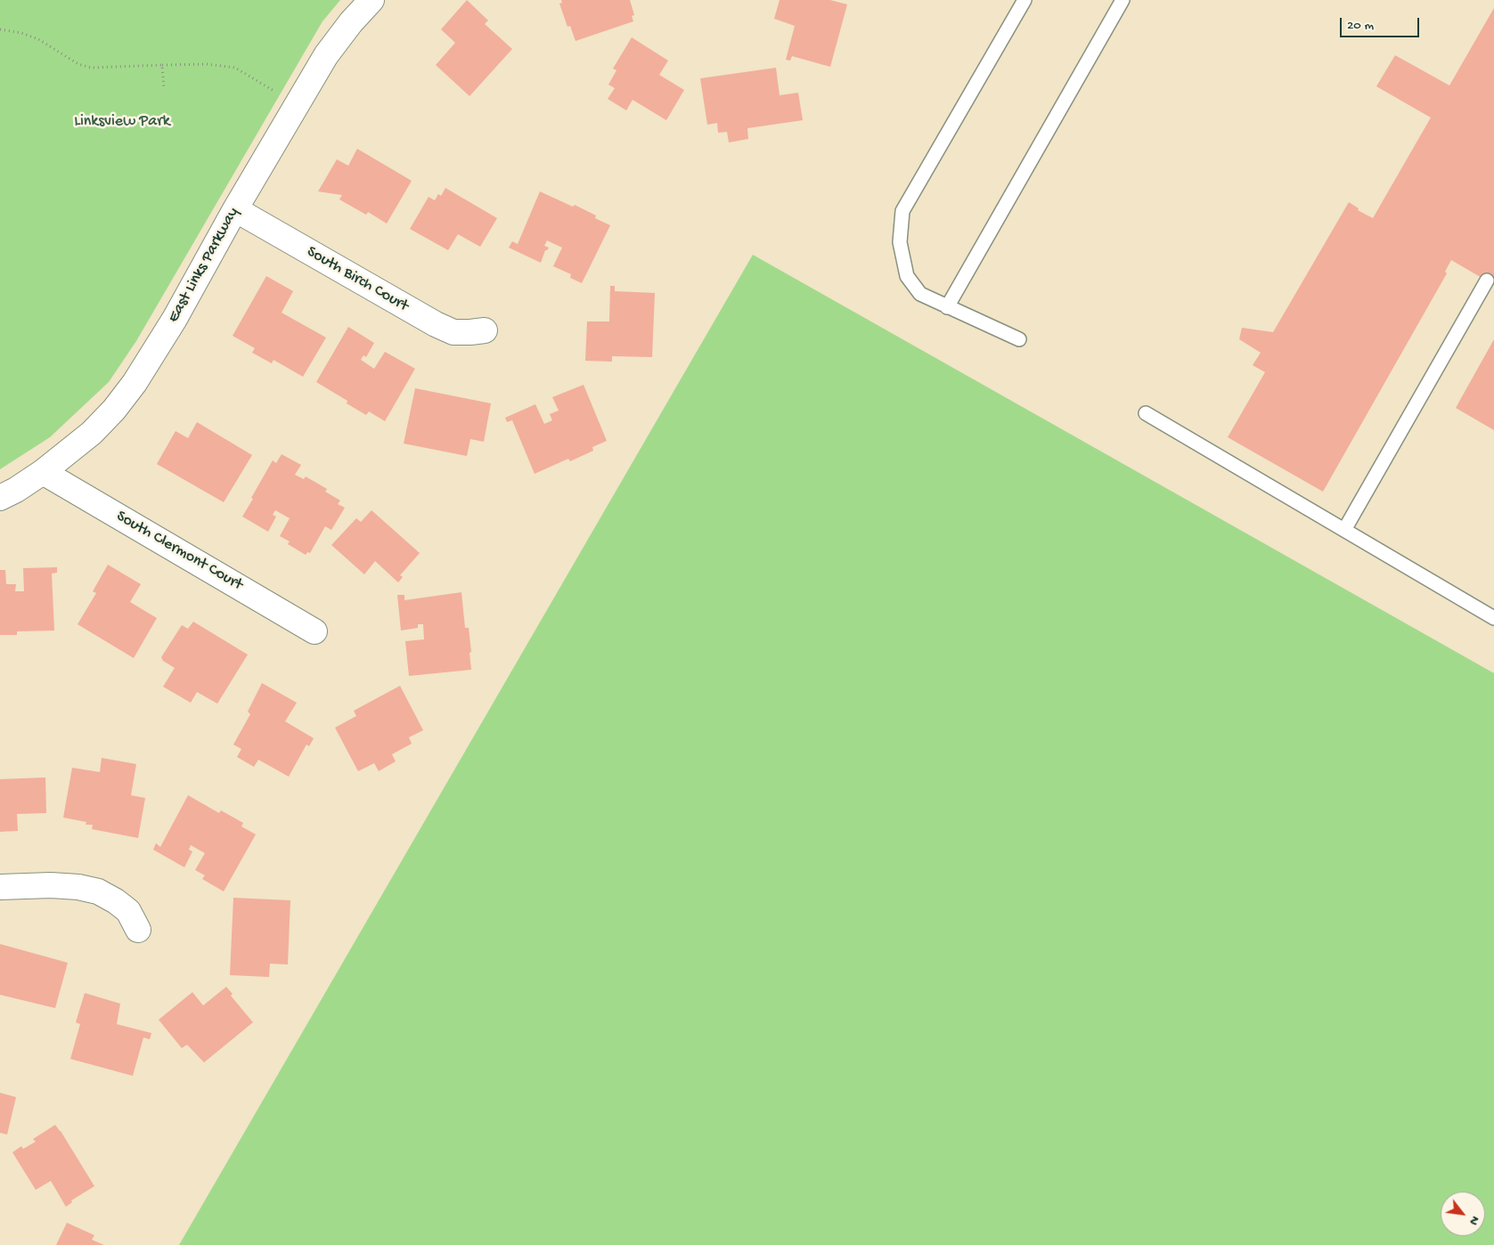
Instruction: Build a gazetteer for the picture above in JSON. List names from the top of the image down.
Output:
{
  "streets": {
    "street": ["East Links Parkway", "South Birch Court", "South Clermont Court"]
  },
  "crossings": [
    ["East Links Parkway", "South Birch Court"],
    ["East Links Parkway", "South Clermont Court"]
  ],
  "parks": ["Linksview Park"],
  "scale_bar": "20 m",
  "north": "bottom right"
}
